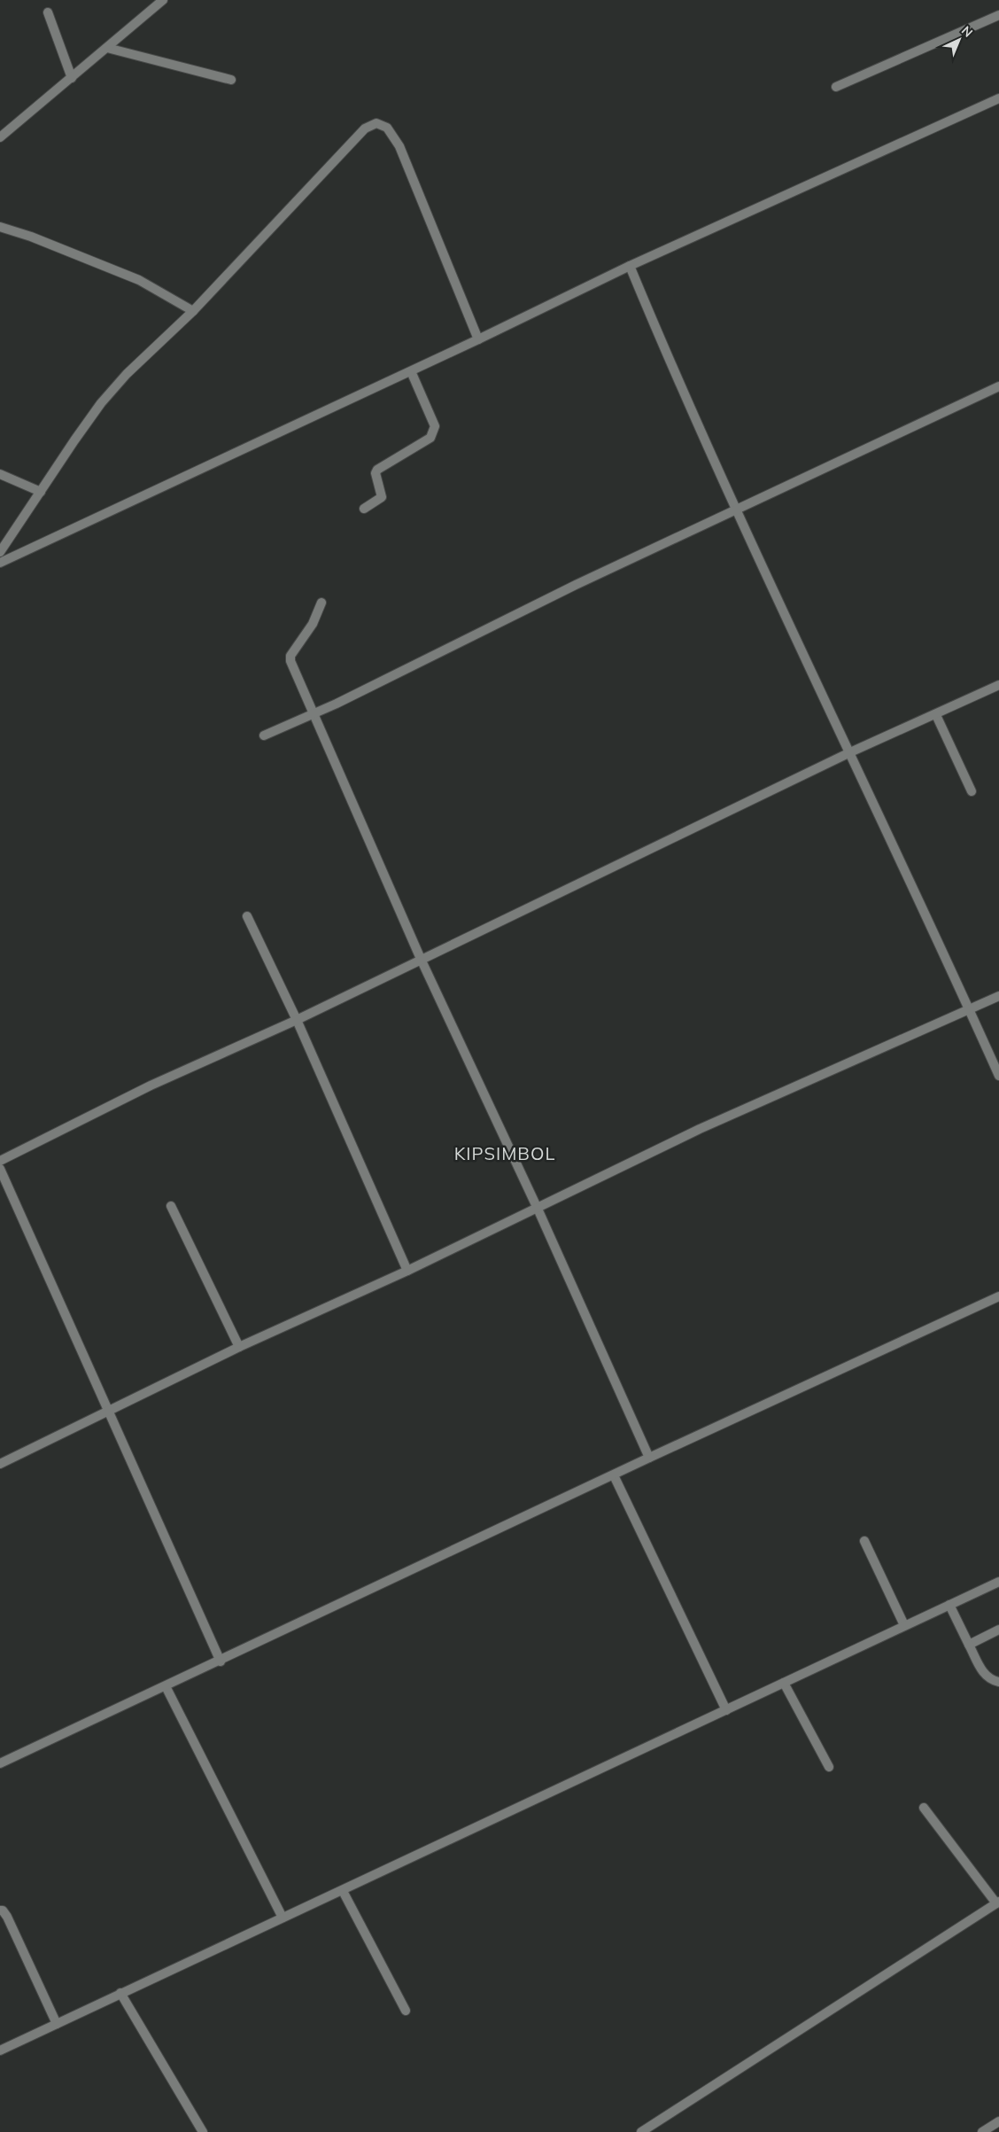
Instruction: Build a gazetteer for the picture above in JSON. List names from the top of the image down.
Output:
{
  "districts": ["KIPSIMBOL"],
  "north": "top right"
}
